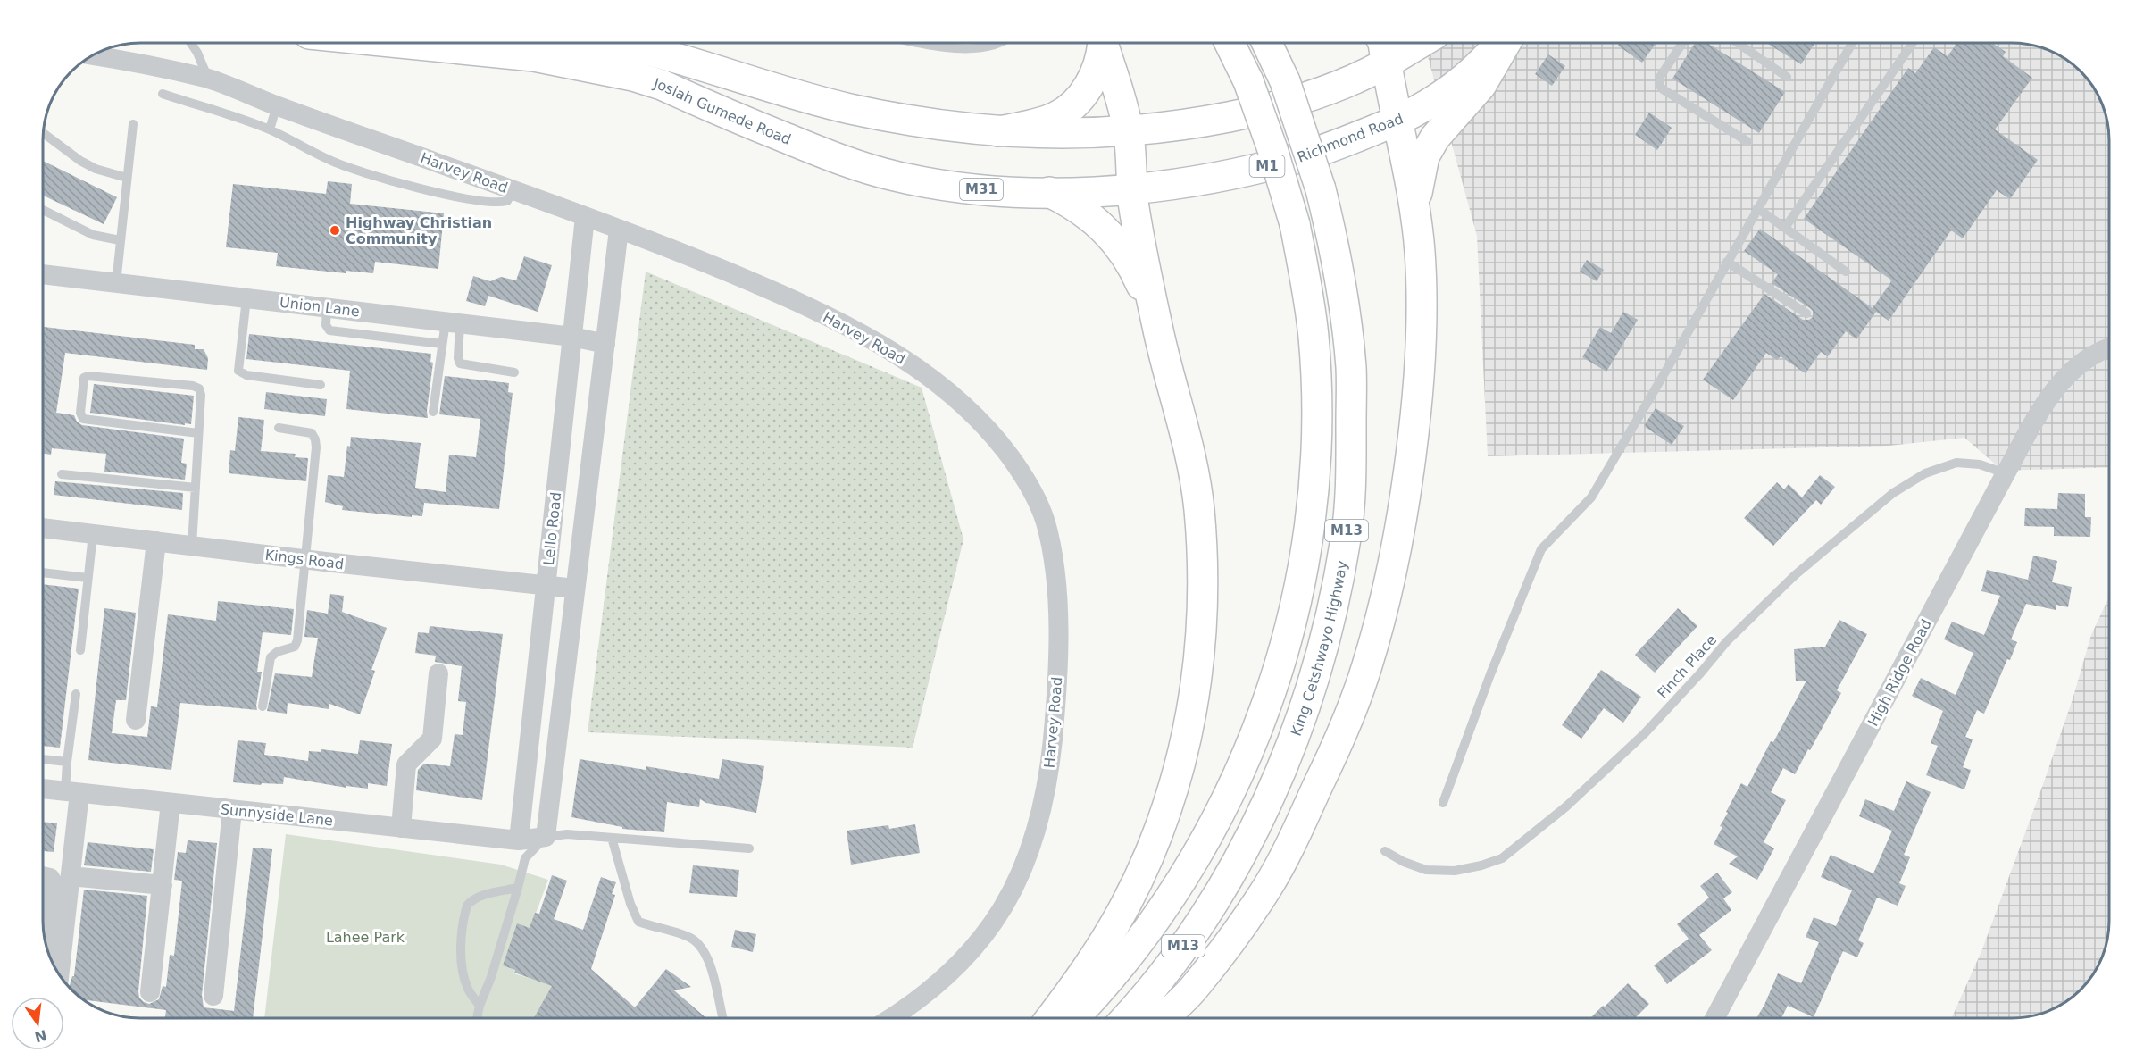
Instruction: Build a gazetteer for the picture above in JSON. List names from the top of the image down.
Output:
{
  "streets": {
    "main road": [
      "Josiah Gumede Road",
      "Richmond Road",
      "M1",
      "M31",
      "M13",
      "King Cetshwayo Highway"
    ],
    "street": [
      "Harvey Road",
      "Union Lane",
      "Lello Road",
      "Kings Road",
      "High Ridge Road",
      "Sunnyside Lane"
    ],
    "lane": ["Finch Place"]
  },
  "crossings": [
    ["Josiah Gumede Road", "Richmond Road"],
    ["Harvey Road", "Lello Road"],
    ["Union Lane", "Lello Road"],
    ["Lello Road", "Kings Road"],
    ["Lello Road", "Sunnyside Lane"],
    ["Finch Place", "High Ridge Road"]
  ],
  "parks": ["Lahee Park"],
  "places": ["Highway Christian Community"],
  "north": "bottom"
}
